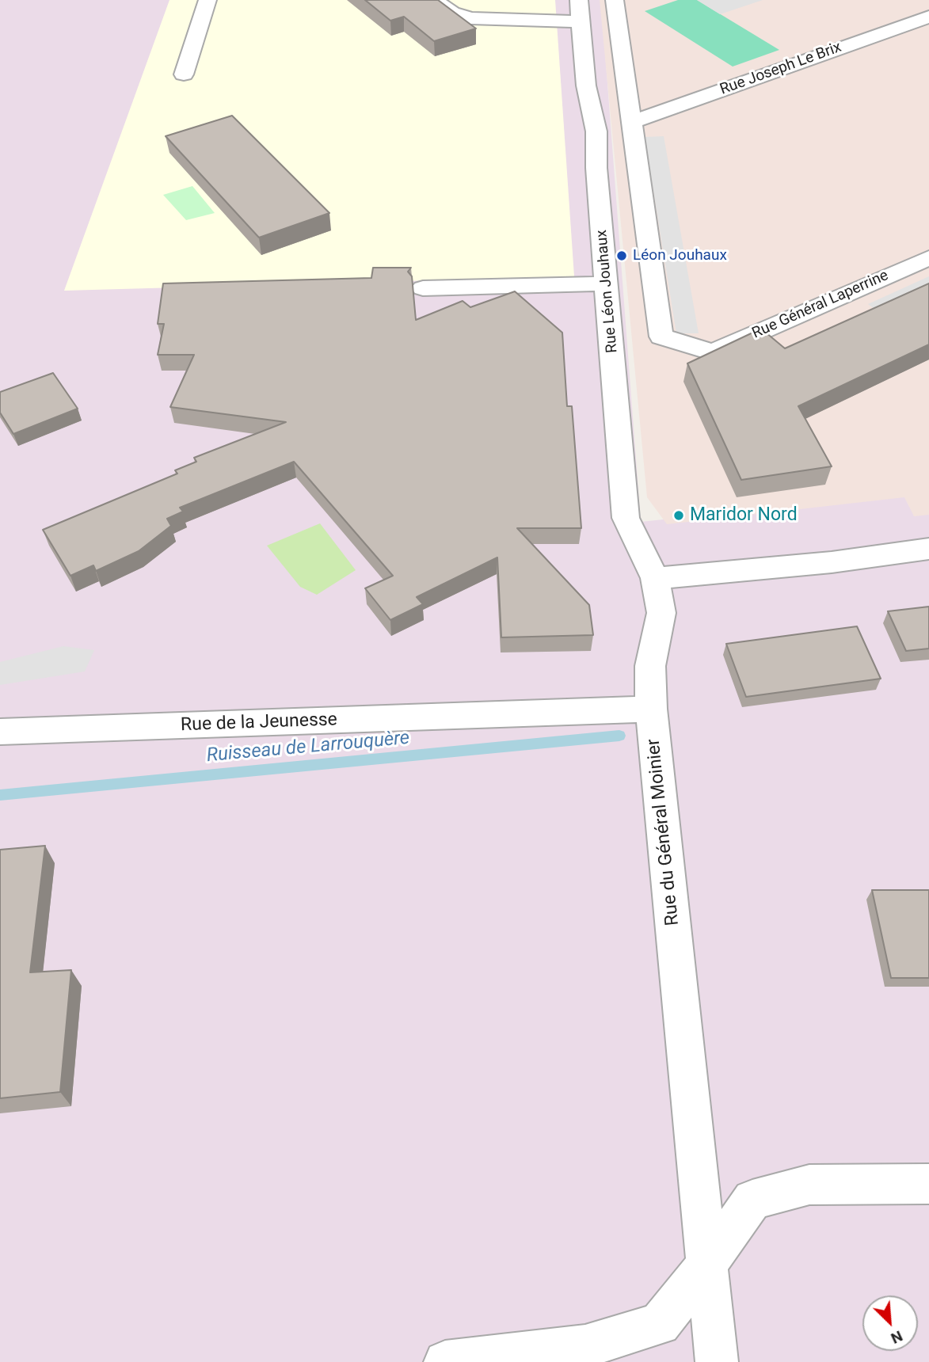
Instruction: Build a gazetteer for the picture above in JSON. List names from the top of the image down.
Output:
{
  "streets": {
    "street": [
      "Rue Joseph Le Brix",
      "Rue Léon Jouhaux",
      "Rue Général Laperrine",
      "Rue de la Jeunesse",
      "Rue du Général Moinier"
    ]
  },
  "crossings": [
    ["Rue Joseph Le Brix", "Rue Général Laperrine"],
    ["Rue Léon Jouhaux", "Rue du Général Moinier"],
    ["Rue de la Jeunesse", "Rue du Général Moinier"]
  ],
  "water": ["Ruisseau de Larrouquère"],
  "places": ["Léon Jouhaux", "Maridor Nord"],
  "north": "bottom right"
}
